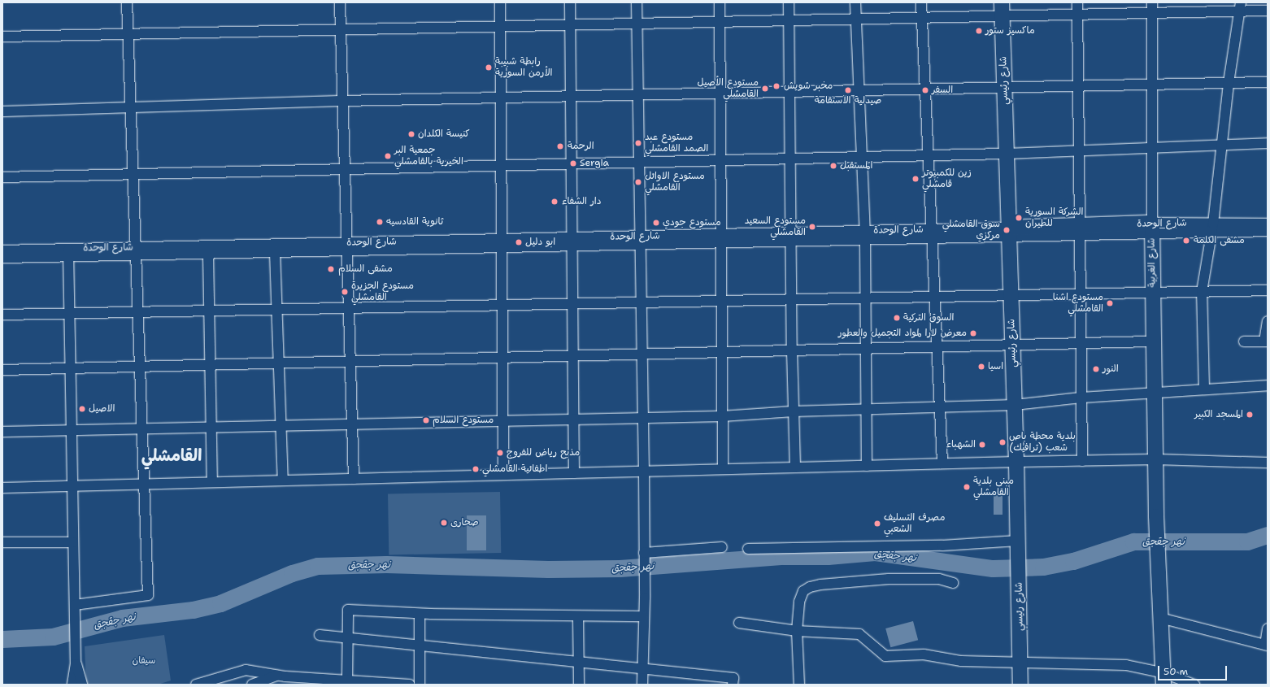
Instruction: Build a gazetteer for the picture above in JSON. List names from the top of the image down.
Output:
{
  "streets": {
    "highway": ["شارع رئيسي", "شارع الوحدة", "شارع الغربية"]
  },
  "crossings": [
    ["شارع رئيسي", "شارع الوحدة"],
    ["شارع الوحدة", "شارع الغربية"]
  ],
  "districts": ["القامشلي"],
  "water": ["نهر جقجق"],
  "parks": ["سيفان"],
  "places": [
    "ماكسيز ستور",
    "رابطة شبيبة اﻷرمن السورية",
    "مخبر شويش",
    "مستودع الأصيل القامشلي",
    "صيدلية الاستقامة",
    "السفر",
    "كنيسة الكلدان",
    "مستودع عبد الصمد القامشلي",
    "الرحمة",
    "جمعية البر الخيرية بالقامشلي",
    "Sergia",
    "المستقبل",
    "زين للكمبيوتر قامشلي",
    "مستودع الاوائل القامشلي",
    "دار الشفاء",
    "الشركة السورية للطيران",
    "ثانوية القادسيه",
    "مستودع جودي",
    "مستودع السعيد القامشلي",
    "سوق القامشلي مركزي",
    "مشفى الكلمة",
    "ابو دليل",
    "مشفى السلام",
    "مستودع الجزيرة القامشلي",
    "مستودع اشنا القامشلي",
    "السوق التركية",
    "معرض لارا لمواد التجميل والعطور",
    "اسيا",
    "النور",
    "الاصيل",
    "المسجد الكبير",
    "مستودع السلام",
    "بلدية محطة باص شعب (ترافيك)",
    "الشهباء",
    "مذبح رياض للفروج",
    "اطفائية القامشلي",
    "مبنى بلدية القامشلي",
    "صحارى",
    "مصرف التسليف الشعبي"
  ],
  "scale_bar": "50 m"
}
